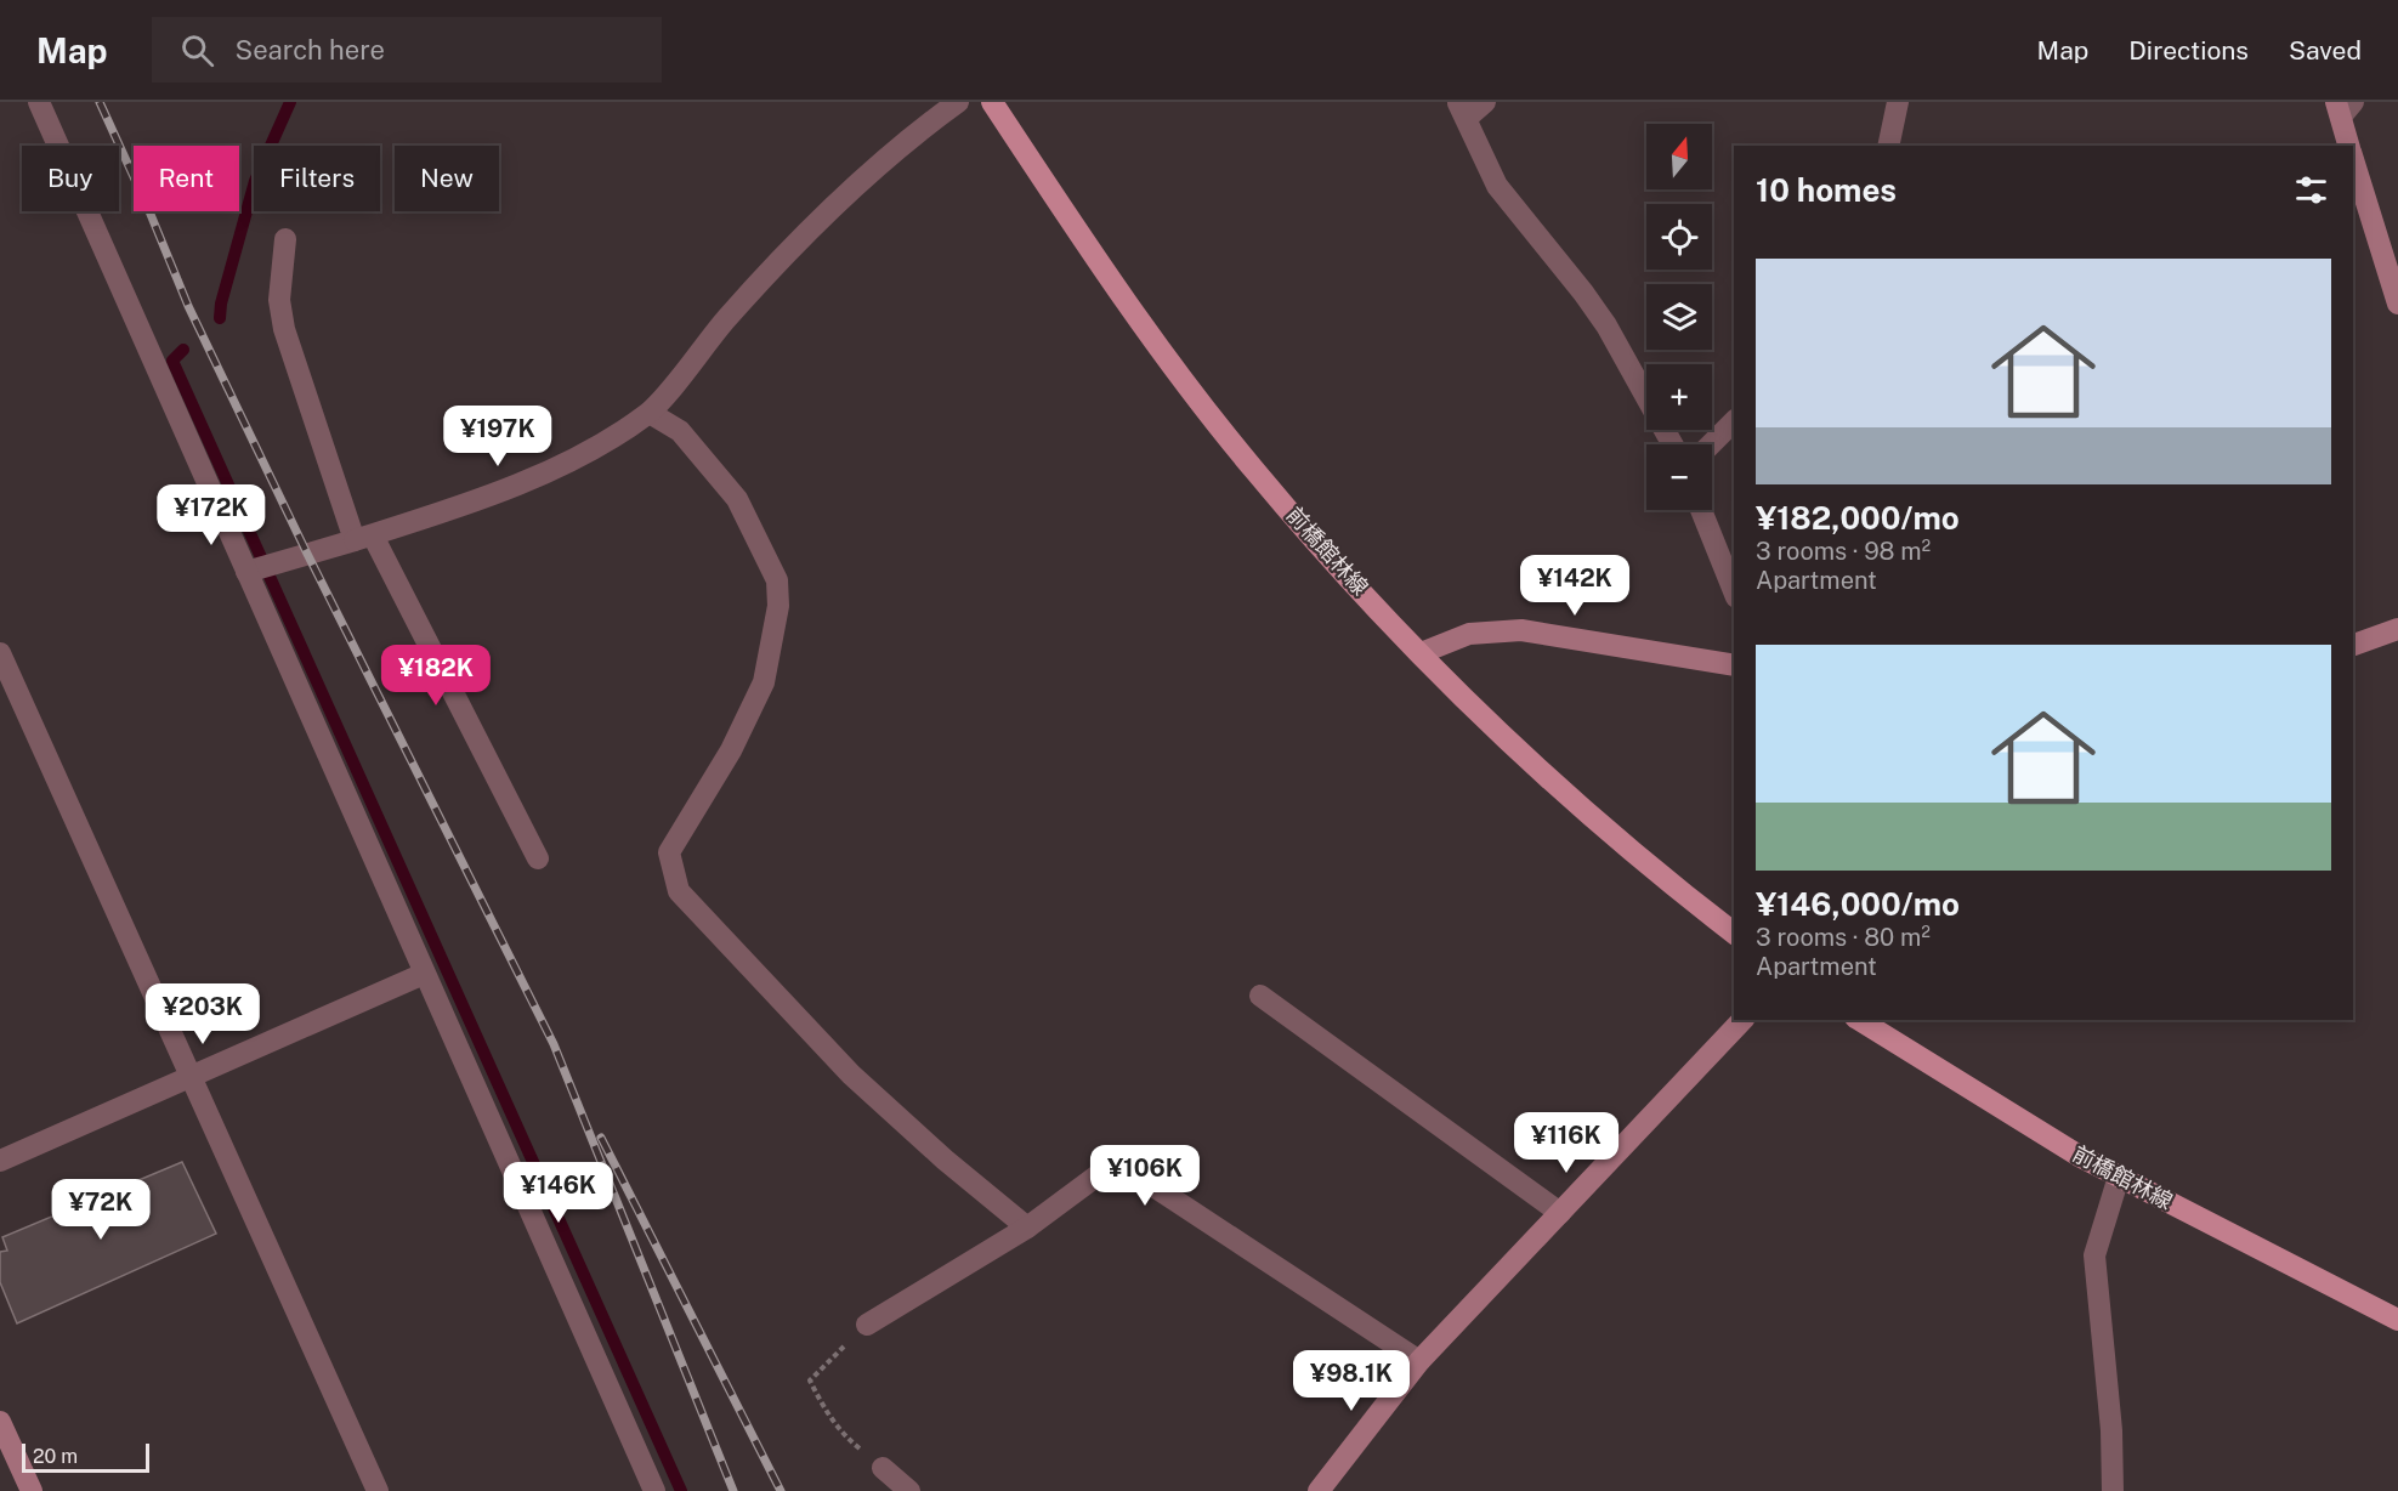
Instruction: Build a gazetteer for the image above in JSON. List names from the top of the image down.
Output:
{
  "streets": {
    "main road": ["前橋館林線"]
  },
  "scale_bar": "20 m",
  "north": "top",
  "page": {
    "header": "Map",
    "search": "Search here",
    "nav": ["Map", "Directions", "Saved"],
    "map_buttons": ["+", "−"],
    "chip": [
      "Buy",
      "Rent",
      "Filters",
      "New"
    ],
    "heading": "10 homes",
    "list": [
      {
        "name": "¥182,000/mo",
        "note": "3 rooms · 98 m² · Apartment"
      },
      {
        "name": "¥146,000/mo",
        "note": "3 rooms · 80 m² · Apartment"
      }
    ],
    "price": [
      "¥197K",
      "¥172K",
      "¥142K",
      "¥182K",
      "¥203K",
      "¥116K",
      "¥106K",
      "¥146K",
      "¥72K",
      "¥98.1K"
    ],
    "scale": "20 m"
  }
}
